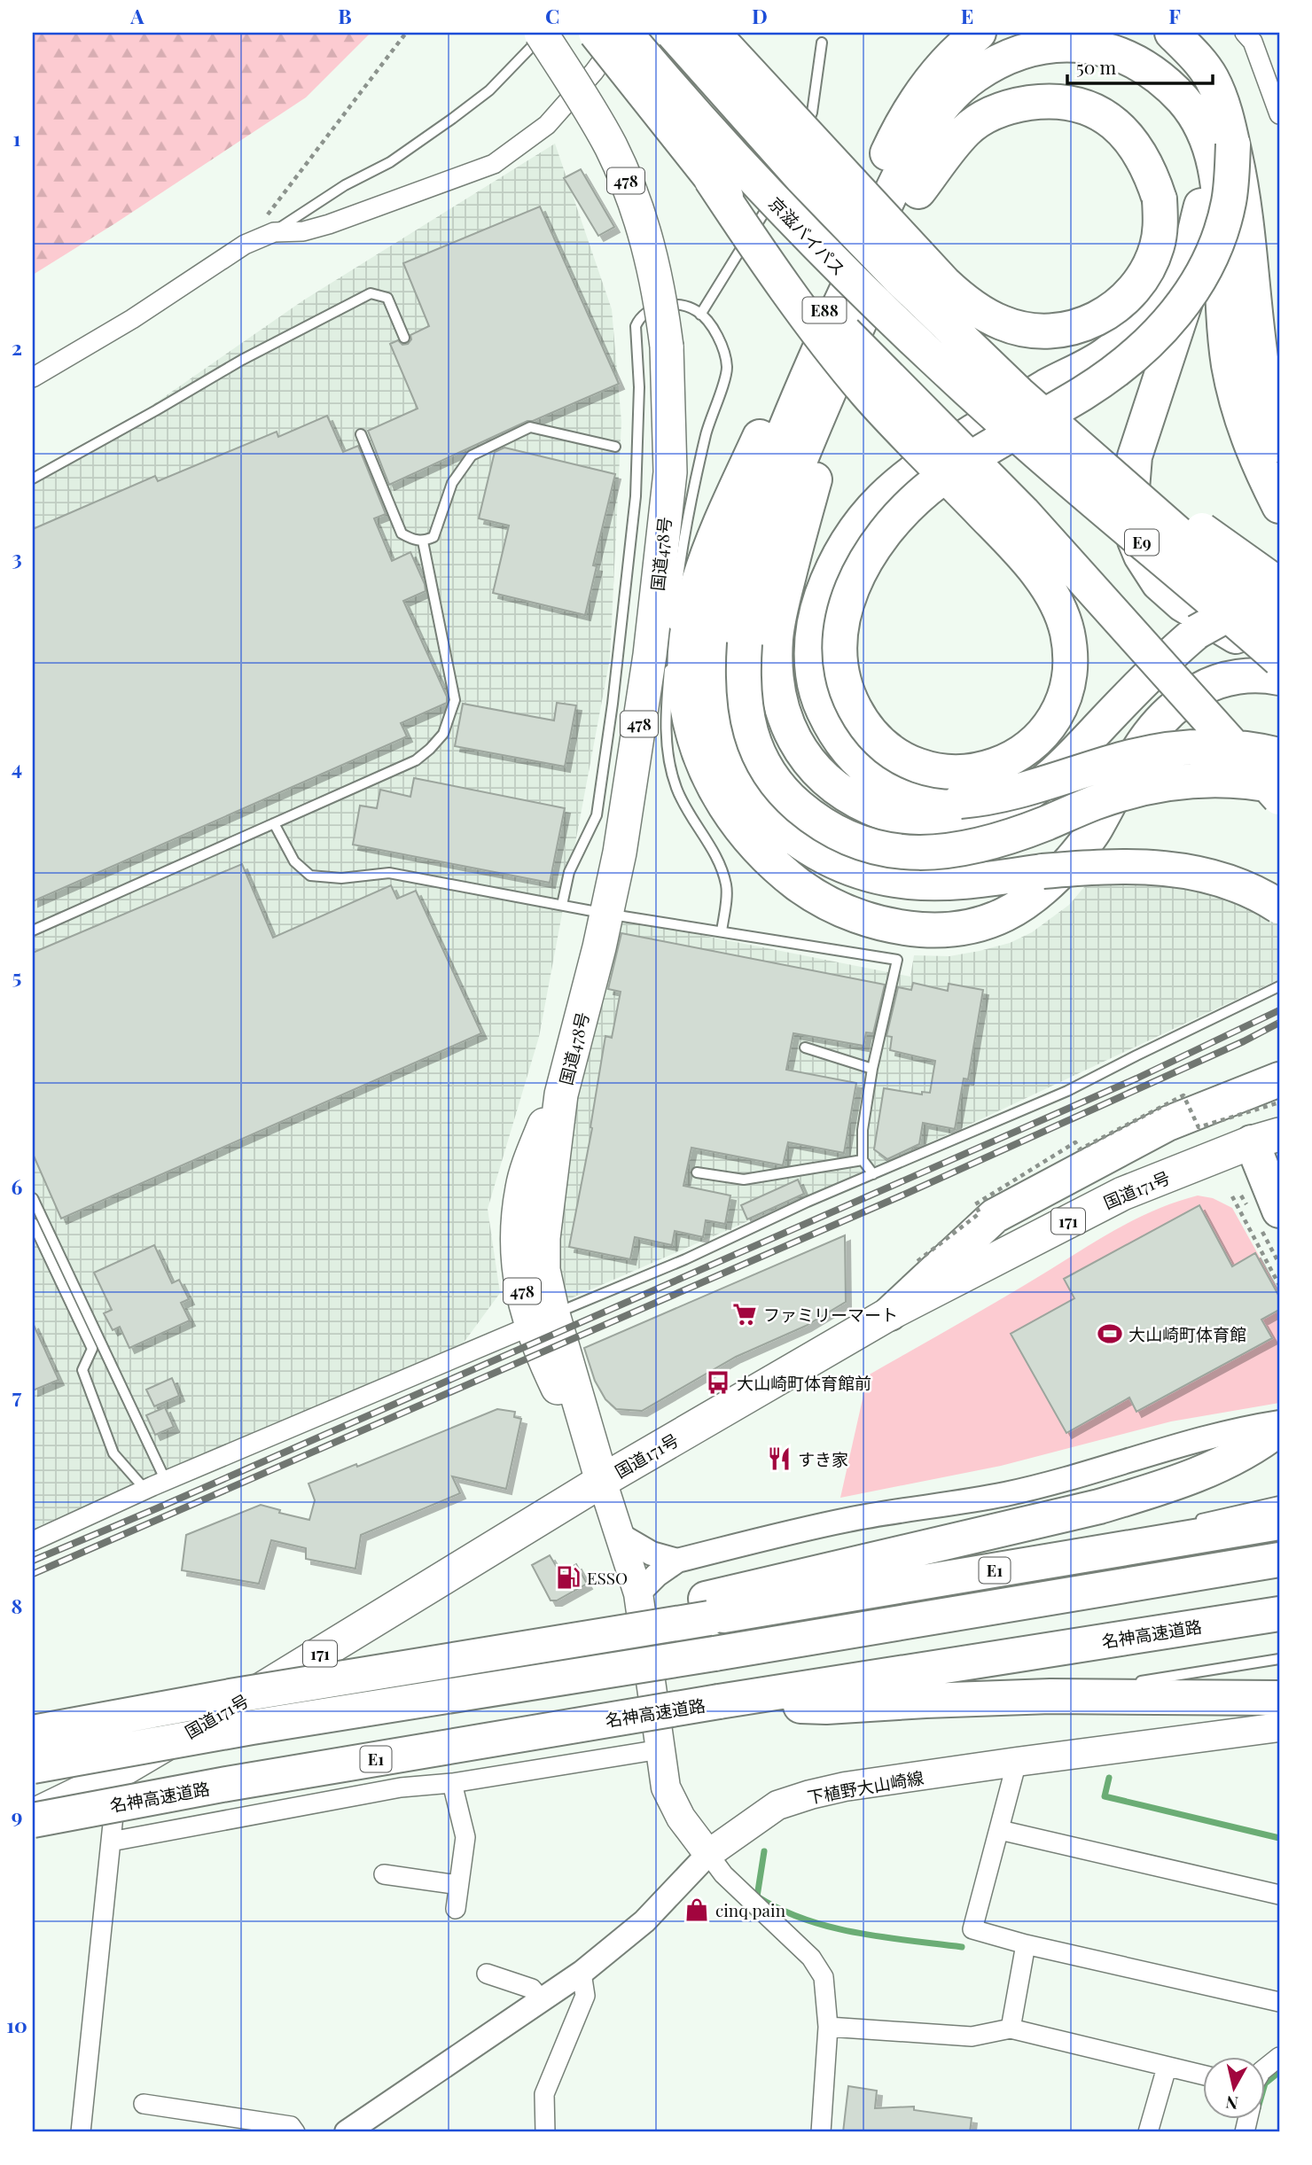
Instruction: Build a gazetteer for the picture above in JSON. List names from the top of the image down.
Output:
{
  "streets": {
    "highway": [
      "478",
      "京滋バイパス",
      "E88",
      "E9",
      "国道478号",
      "国道171号",
      "171",
      "E1",
      "名神高速道路"
    ],
    "main road": ["下植野大山崎線"]
  },
  "crossings": [
    ["京滋バイパス", "E9"],
    ["国道478号", "国道171号"]
  ],
  "places": {
    "supermarket": ["ファミリーマート"],
    "sports": ["大山崎町体育館"],
    "bus stop": ["大山崎町体育館前"],
    "restaurant": ["すき家"],
    "fuel station": ["ESSO"],
    "shop": ["cinq pain"]
  },
  "scale_bar": "50 m",
  "north": "bottom",
  "grid": {
    "columns": [
      "A",
      "B",
      "C",
      "D",
      "E",
      "F"
    ],
    "rows": [
      "1",
      "2",
      "3",
      "4",
      "5",
      "6",
      "7",
      "8",
      "9",
      "10"
    ]
  }
}
